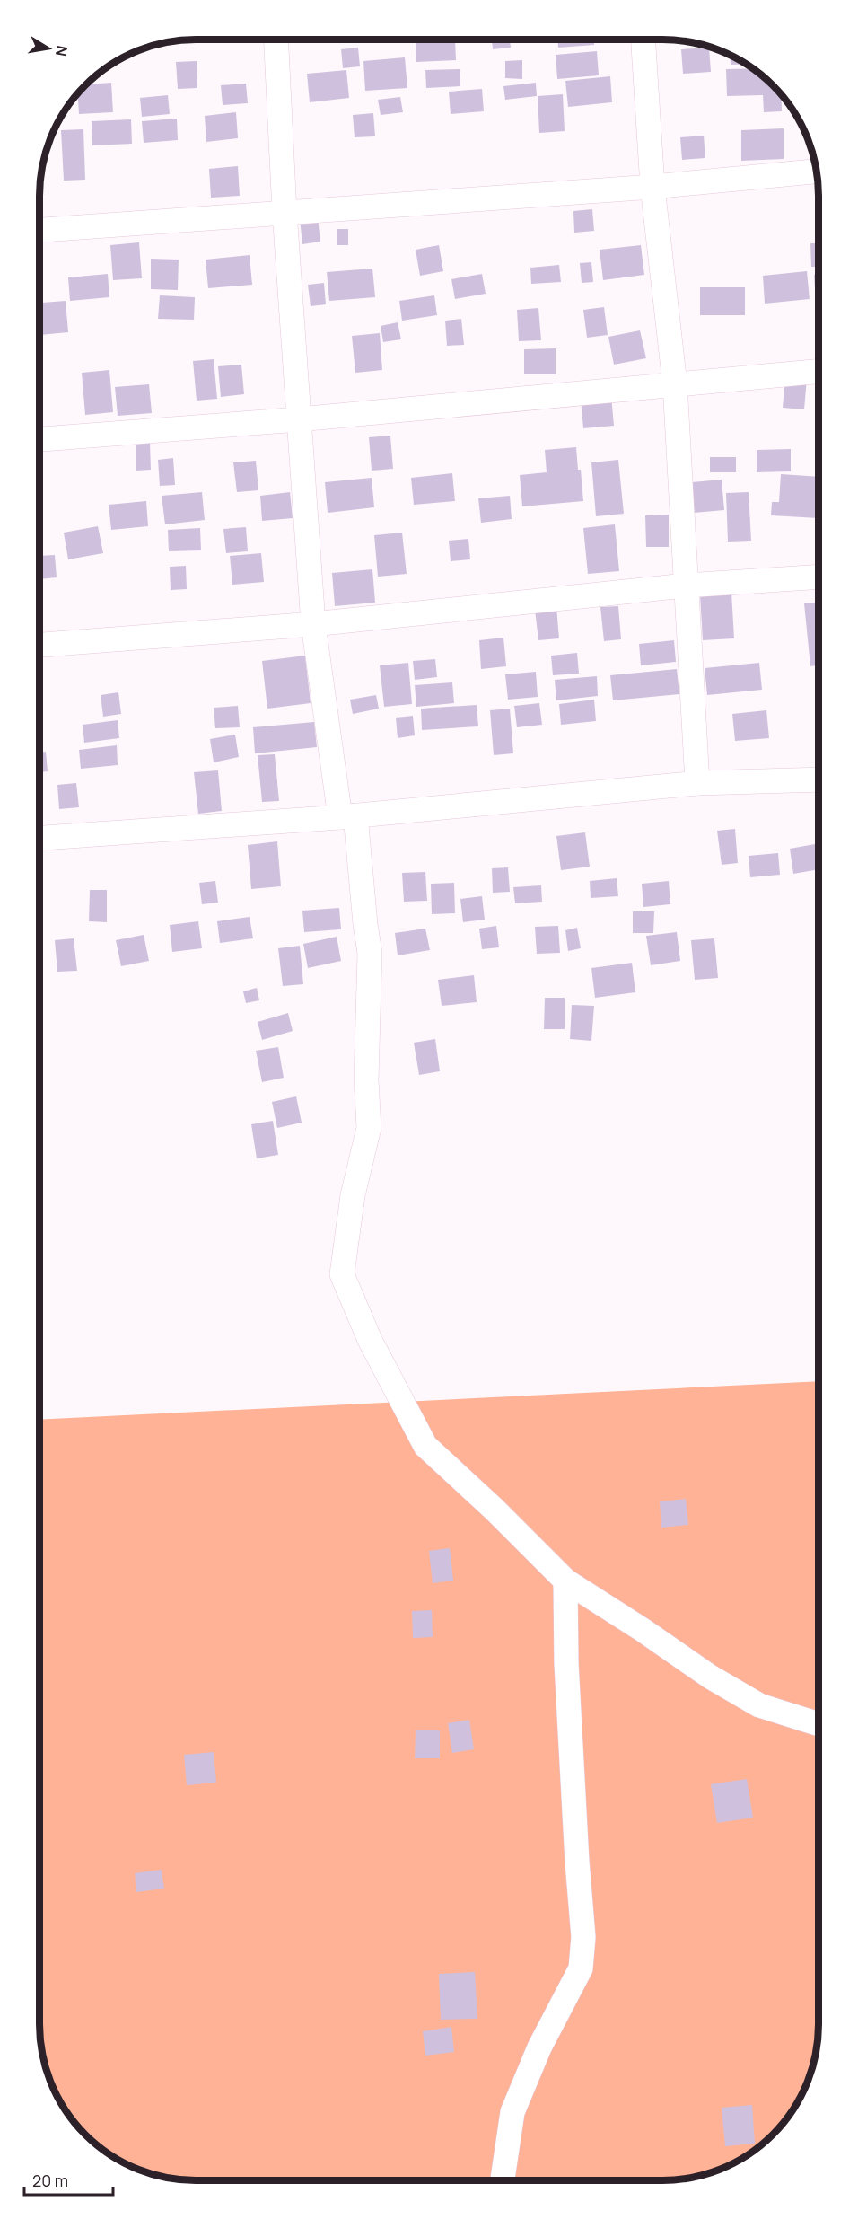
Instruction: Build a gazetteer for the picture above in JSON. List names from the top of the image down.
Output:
{
  "scale_bar": "20 m",
  "north": "right"
}
